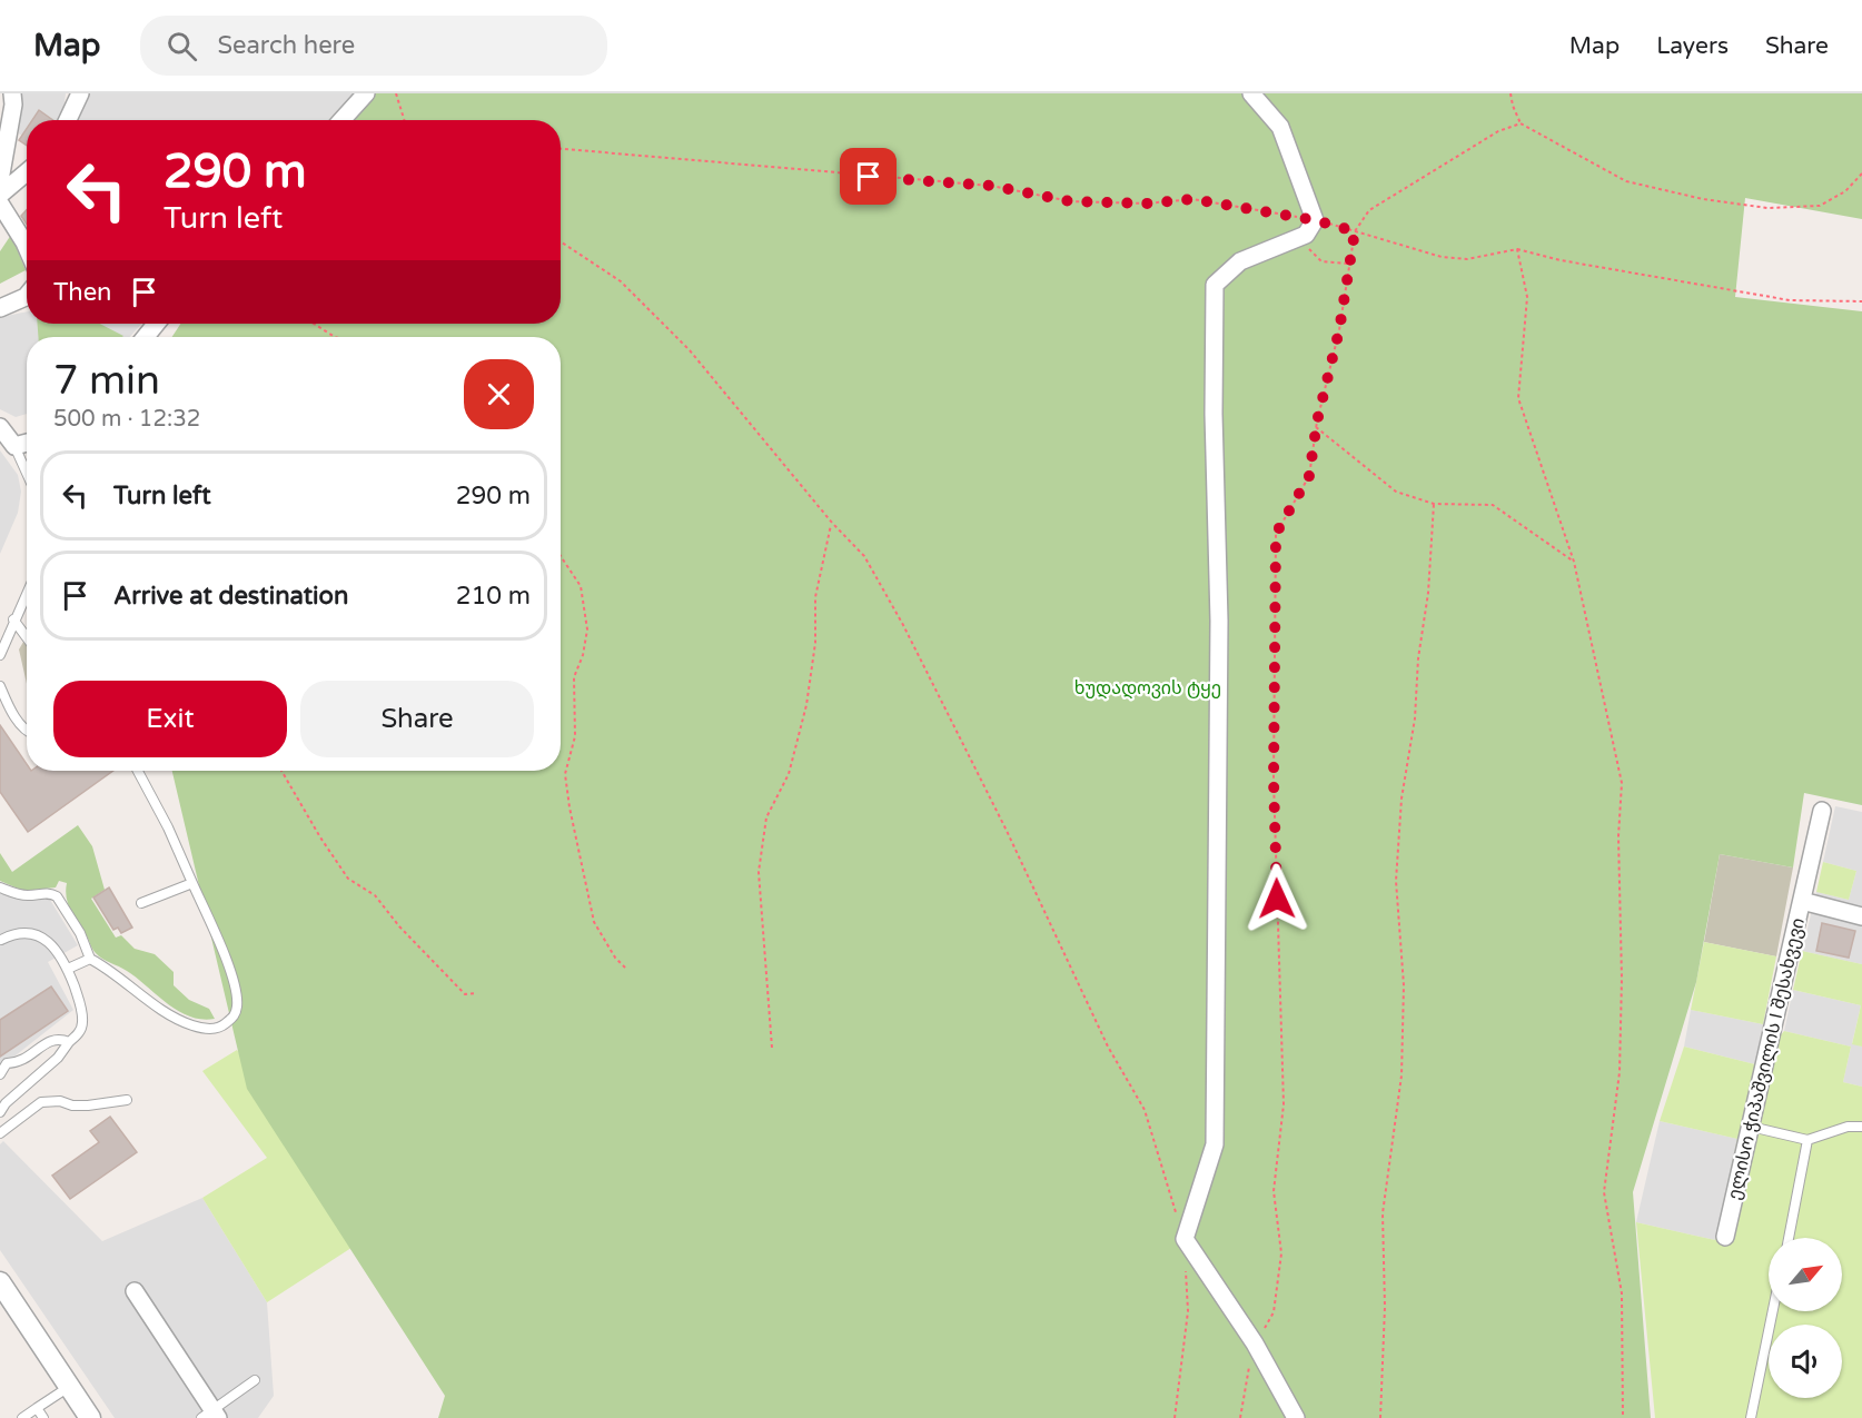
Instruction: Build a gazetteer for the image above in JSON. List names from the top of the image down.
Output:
{
  "streets": {
    "street": ["ელისო ჭიპაშვილის I შესახვევი"]
  },
  "parks": ["ხუდადოვის ტყე"],
  "north": "top right",
  "page": {
    "header": "Map",
    "search": "Search here",
    "nav": ["Map", "Layers", "Share"],
    "turn": ["290 m", "Turn left"],
    "then": "Then",
    "heading": ["7 min", "500 m · 12:32"],
    "list": [
      {
        "name": "Turn left",
        "value": "290 m"
      },
      {
        "name": "Arrive at destination",
        "value": "210 m"
      }
    ],
    "buttons": ["Exit", "Share"]
  }
}
